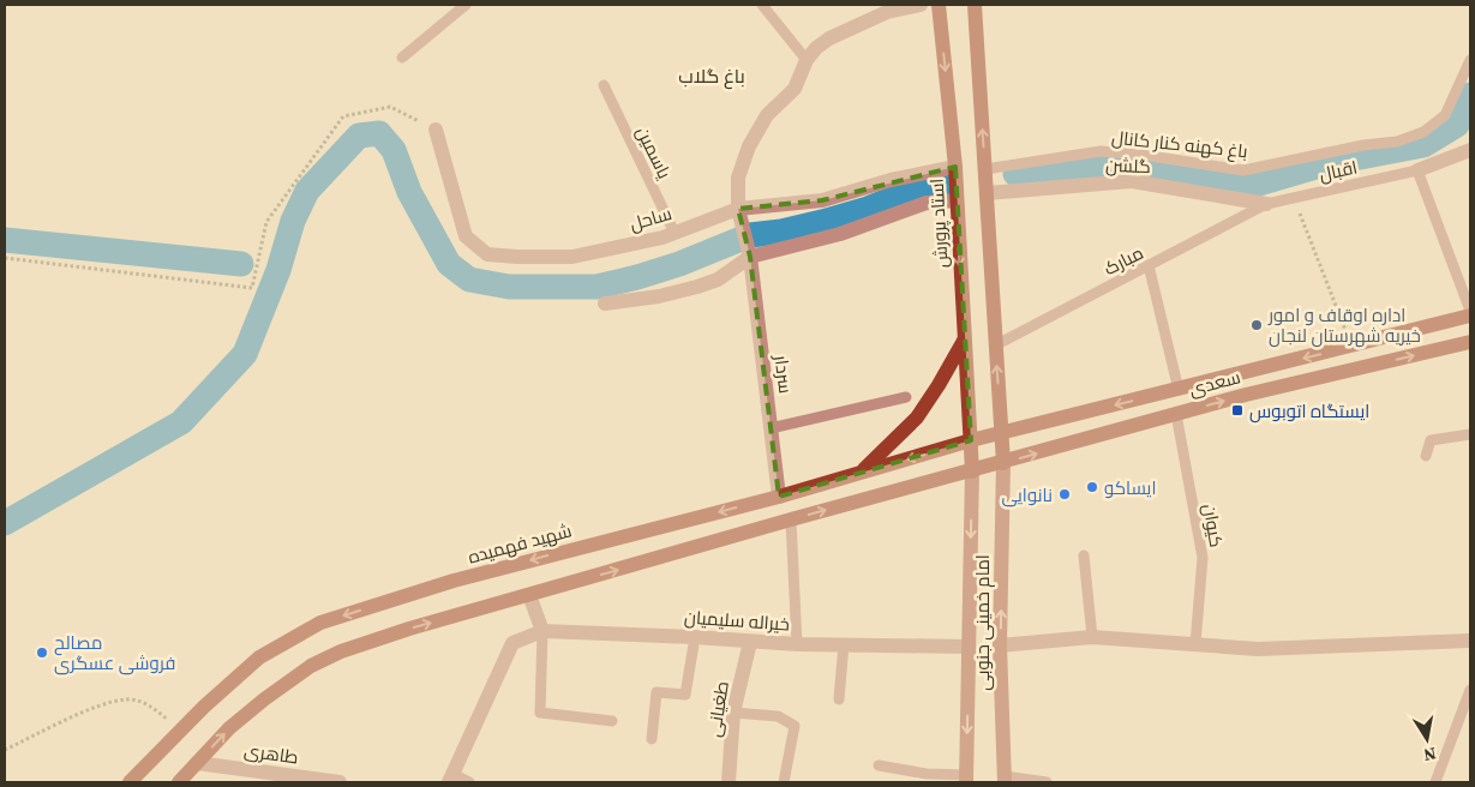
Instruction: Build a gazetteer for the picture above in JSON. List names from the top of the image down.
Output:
{
  "streets": {
    "main road": [
      "استاد پرورش",
      "سعدی",
      "شهید فهمیده",
      "امام خمینی جنوبی"
    ],
    "street": [
      "گلشن",
      "ساحل",
      "سردار",
      "خیراله سلیمیان",
      "طغیانی",
      "طاهری"
    ],
    "lane": [
      "باغ کهنه کنار کانال",
      "یاسمین",
      "اقبال",
      "مبارک",
      "کیوان"
    ]
  },
  "crossings": [
    ["یاسمین", "ساحل"],
    ["گلشن", "اقبال"],
    ["گلشن", "مبارک"],
    ["اقبال", "مبارک"],
    ["ساحل", "استاد پرورش"],
    ["ساحل", "سردار"],
    ["استاد پرورش", "سعدی"],
    ["استاد پرورش", "شهید فهمیده"],
    ["استاد پرورش", "امام خمینی جنوبی"],
    ["سردار", "شهید فهمیده"],
    ["سعدی", "کیوان"],
    ["سعدی", "شهید فهمیده"],
    ["سعدی", "امام خمینی جنوبی"],
    ["خیراله سلیمیان", "امام خمینی جنوبی"],
    ["خیراله سلیمیان", "طغیانی"]
  ],
  "districts": ["باغ گلاب"],
  "places": {
    "other": [
      "اداره اوقاف و امور خیریه شهرستان لنجان",
      "ایساکو",
      "نانوایی",
      "مصالح فروشی عسگری"
    ],
    "transit": ["ایستگاه اتوبوس"]
  },
  "north": "bottom"
}
